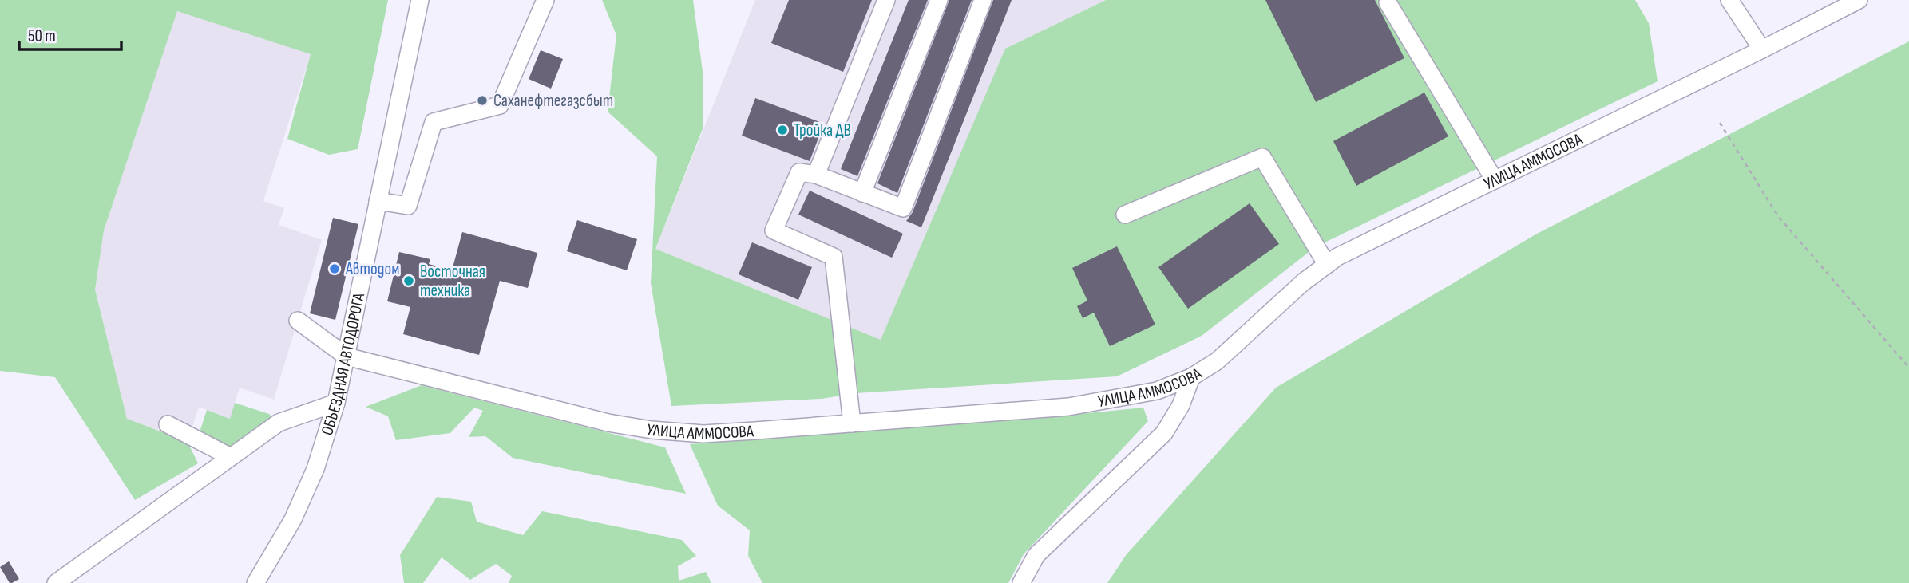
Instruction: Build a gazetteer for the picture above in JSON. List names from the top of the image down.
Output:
{
  "streets": {
    "street": ["УЛИЦА АММОСОВА", "ОБЪЕЗДНАЯ АВТОДОРОГА"]
  },
  "crossings": [
    ["УЛИЦА АММОСОВА", "ОБЪЕЗДНАЯ АВТОДОРОГА"]
  ],
  "places": [
    "Саханефтегазсбыт",
    "Тройка ДВ",
    "Автодом",
    "Восточная техника"
  ],
  "scale_bar": "50 m"
}
